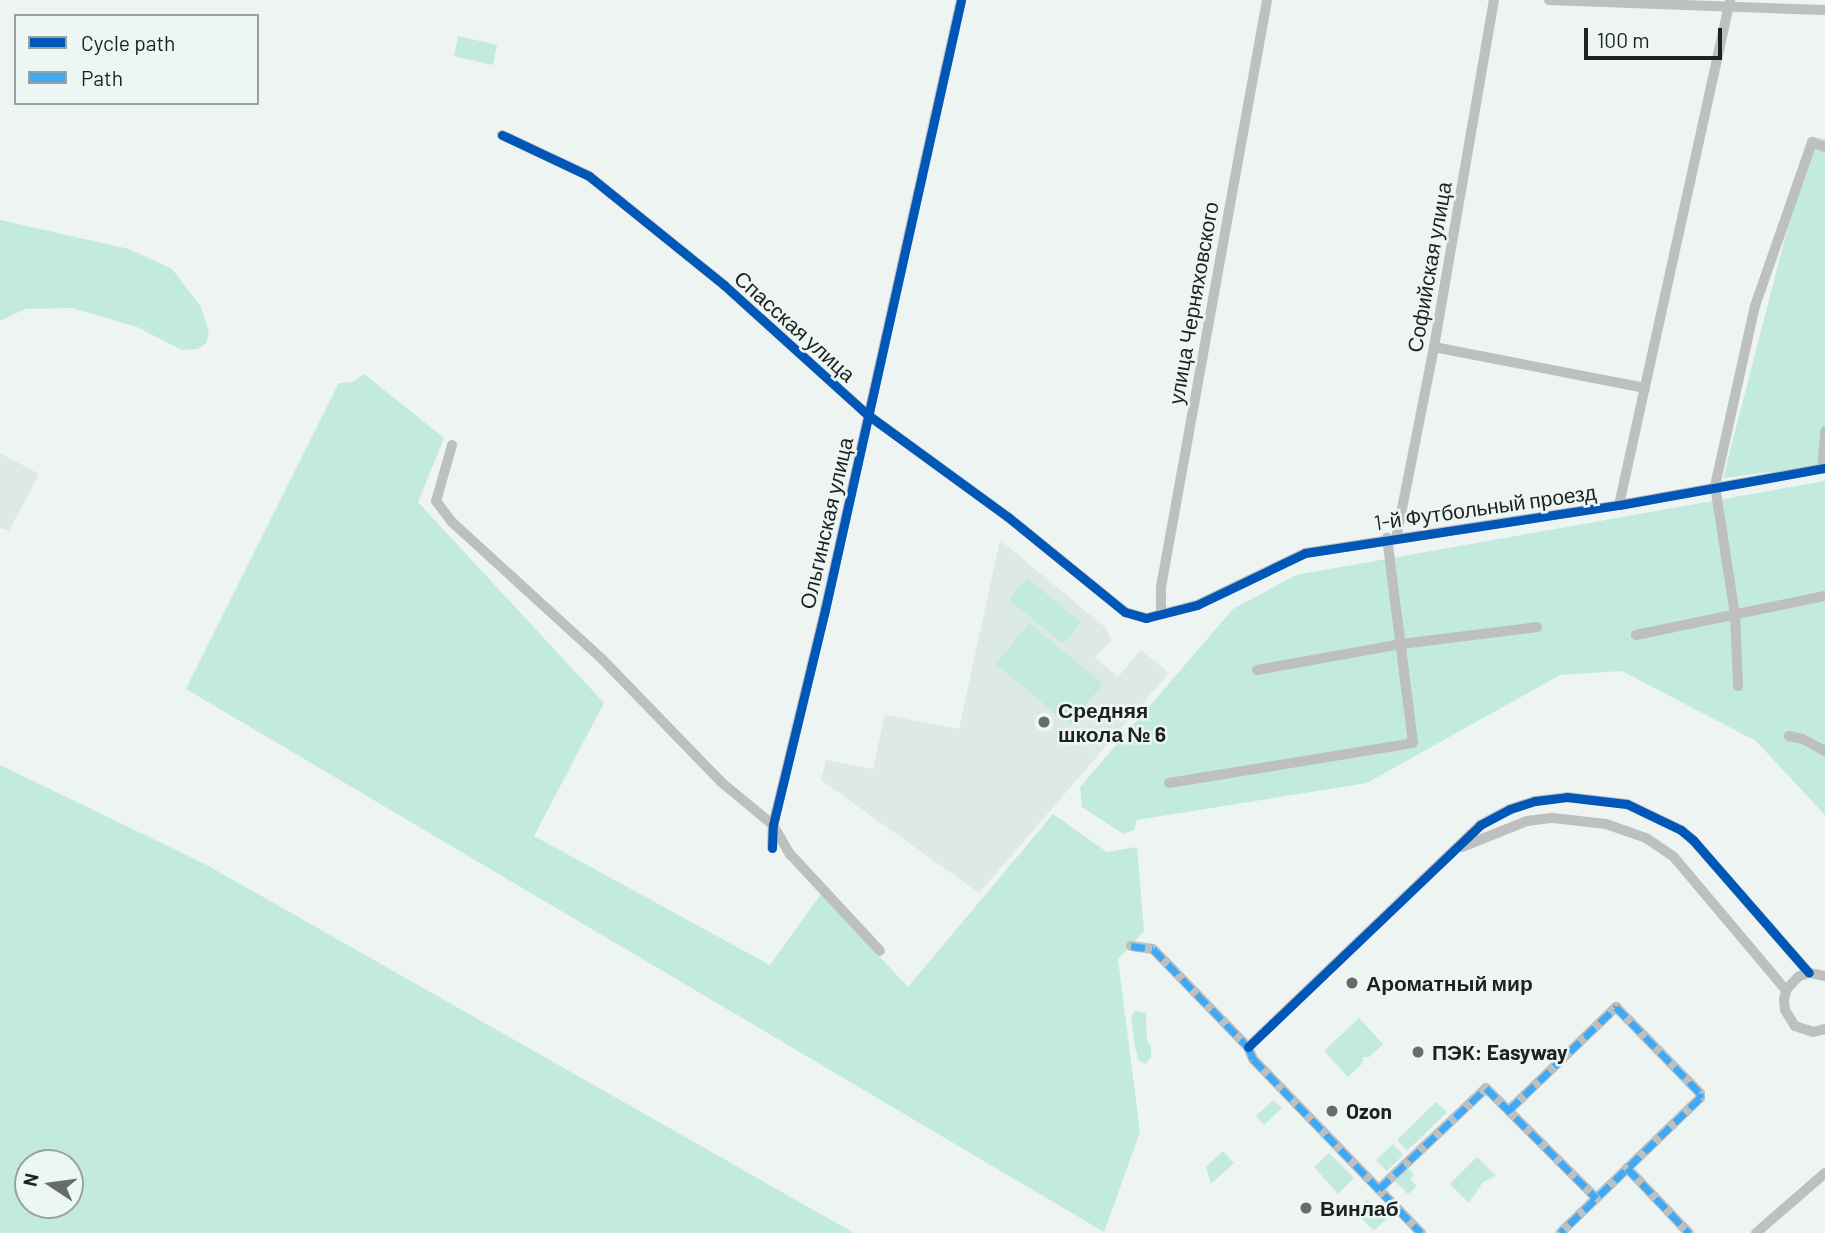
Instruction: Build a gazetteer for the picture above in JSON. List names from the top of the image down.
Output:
{
  "streets": {
    "street": [
      "Софийская улица",
      "улица Черняховского",
      "Спасская улица",
      "1-й Футбольный проезд",
      "Ольгинская улица"
    ]
  },
  "crossings": [
    ["Софийская улица", "1-й Футбольный проезд"],
    ["улица Черняховского", "Спасская улица"],
    ["улица Черняховского", "1-й Футбольный проезд"],
    ["Спасская улица", "1-й Футбольный проезд"],
    ["Спасская улица", "Ольгинская улица"]
  ],
  "places": [
    "Средняя школа № 6",
    "Ароматный мир",
    "ПЭК: Easyway",
    "Ozon",
    "Винлаб"
  ],
  "legend": ["Cycle path", "Path"],
  "scale_bar": "100 m",
  "north": "left"
}
